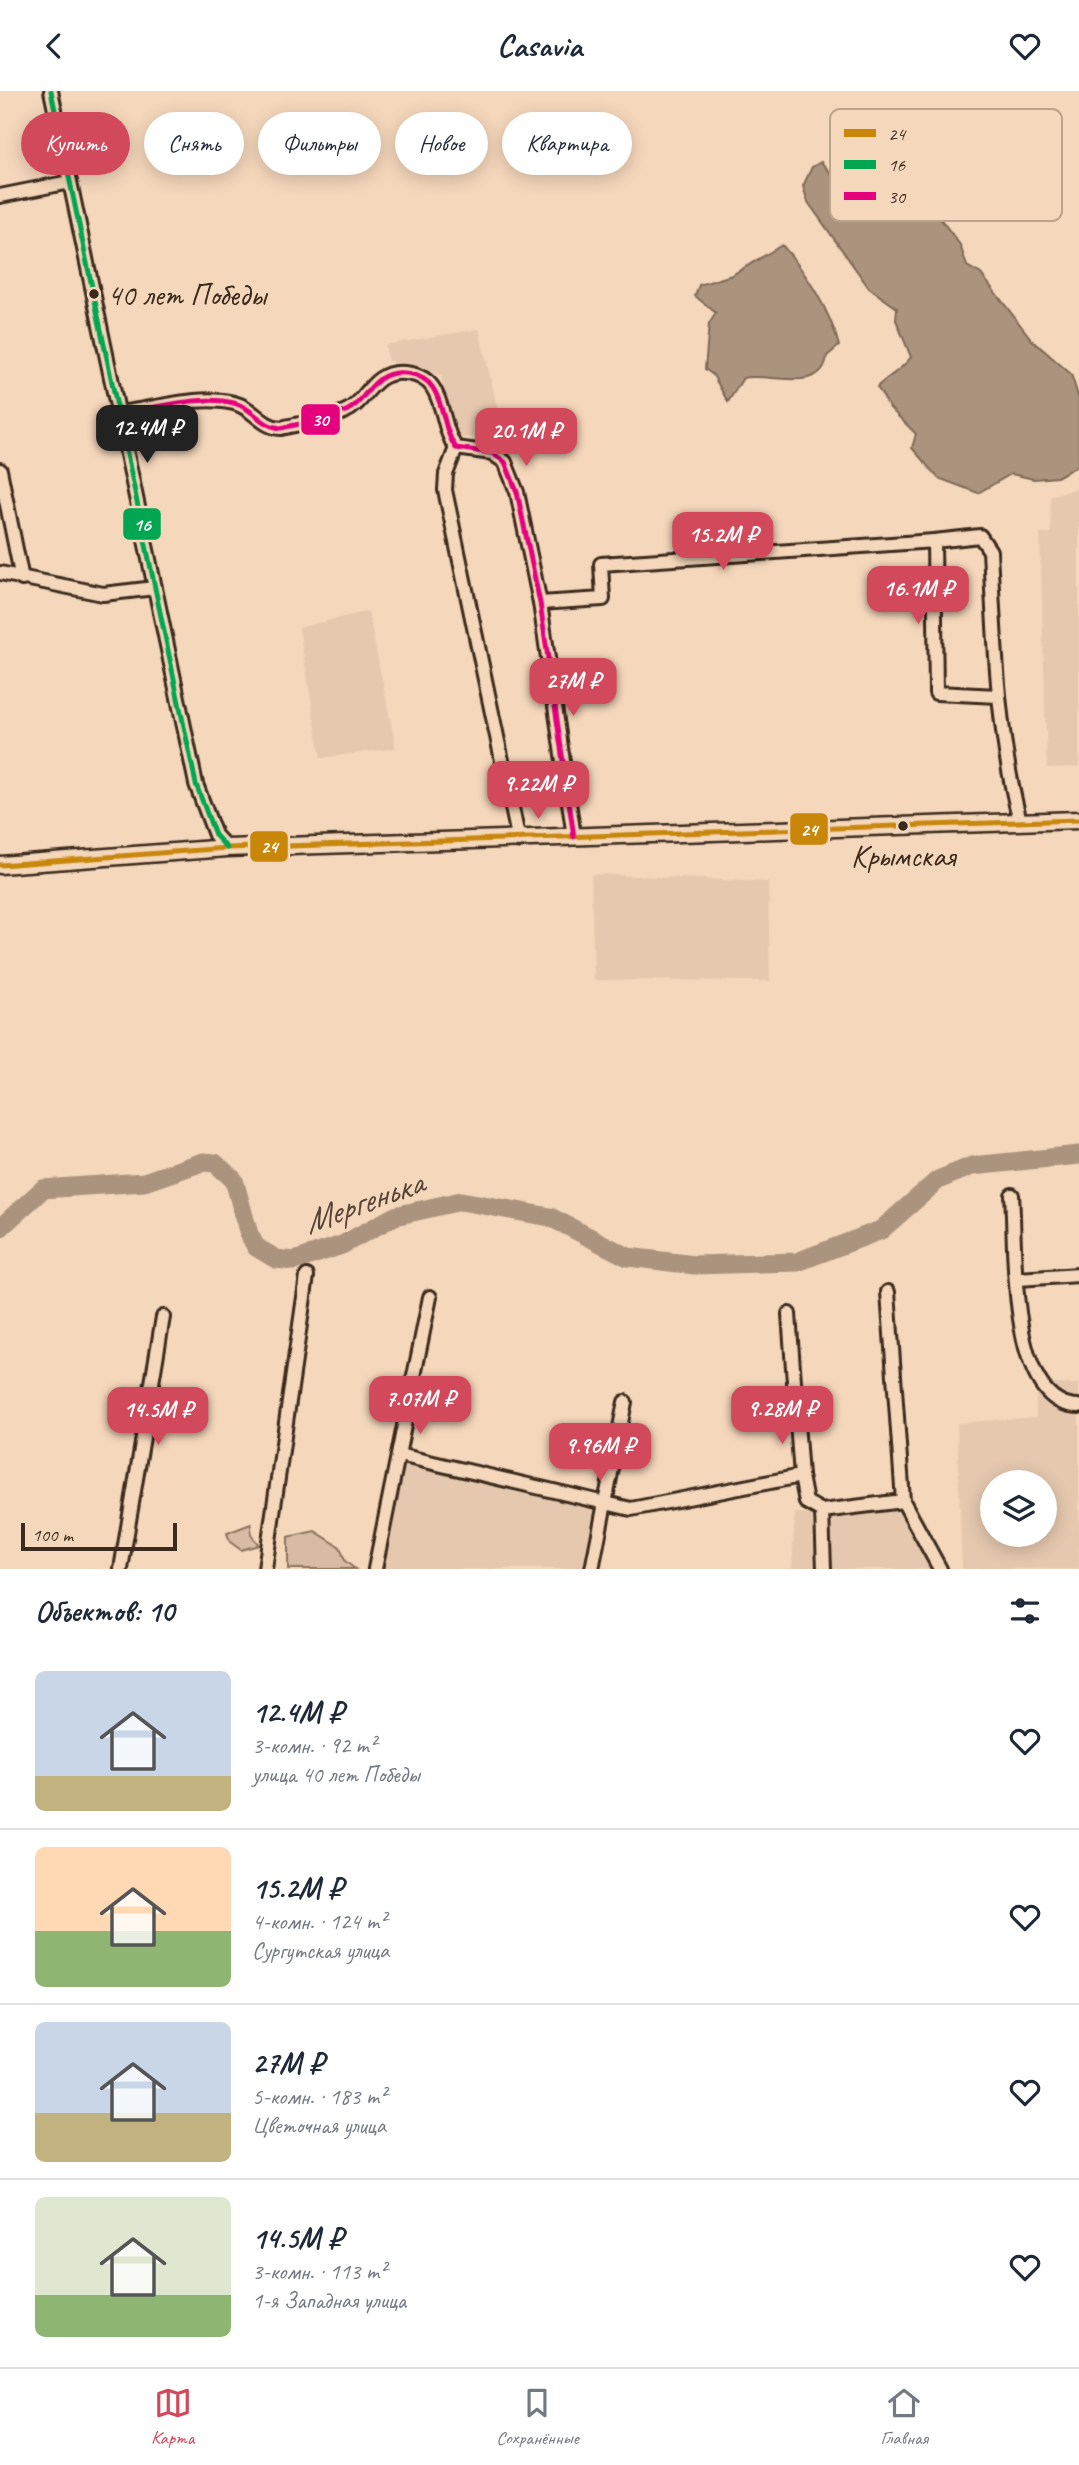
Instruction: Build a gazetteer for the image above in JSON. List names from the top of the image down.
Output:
{
  "water": ["Мергенька"],
  "places": ["40 лет Победы", "Крымская"],
  "lines": ["transit line 16", "transit line 30", "transit line 24"],
  "legend": ["24", "16", "30"],
  "scale_bar": "100 m",
  "page": {
    "header": "Casavia",
    "chip": [
      "Купить",
      "Снять",
      "Фильтры",
      "Новое",
      "Квартира"
    ],
    "price": [
      "12.4M ₽",
      "20.1M ₽",
      "15.2M ₽",
      "16.1M ₽",
      "27M ₽",
      "9.22M ₽",
      "7.07M ₽",
      "9.28M ₽",
      "14.5M ₽",
      "9.96M ₽"
    ],
    "scale": "100 m",
    "heading": "Объектов: 10",
    "list": [
      {
        "name": "12.4M ₽",
        "note": "3-комн. · 92 m² · улица 40 лет Победы"
      },
      {
        "name": "15.2M ₽",
        "note": "4-комн. · 124 m² · Сургутская улица"
      },
      {
        "name": "27M ₽",
        "note": "5-комн. · 183 m² · Цветочная улица"
      },
      {
        "name": "14.5M ₽",
        "note": "3-комн. · 113 m² · 1-я Западная улица"
      }
    ],
    "tabs": ["Карта", "Сохранённые", "Главная"]
  }
}
